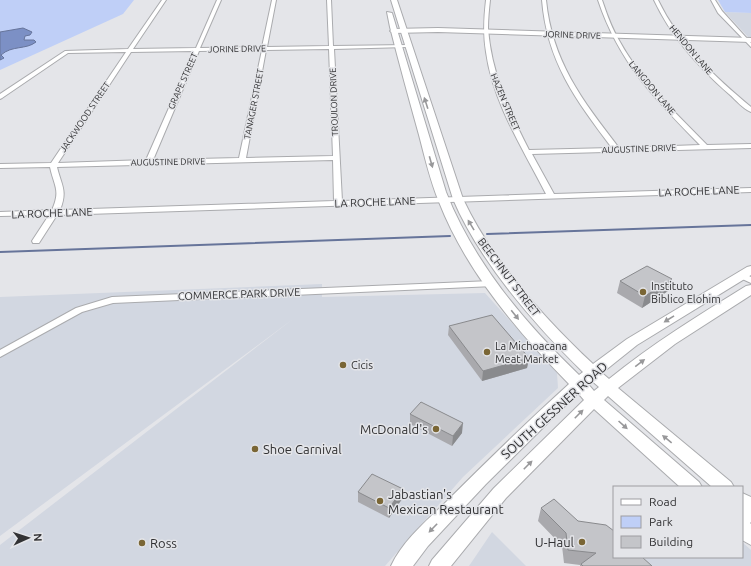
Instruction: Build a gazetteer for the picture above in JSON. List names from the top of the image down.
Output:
{
  "streets": {
    "main road": ["BEECHNUT STREET", "SOUTH GESSNER ROAD"],
    "street": [
      "JORINE DRIVE",
      "HENDON LANE",
      "GRAPE STREET",
      "LANGDON LANE",
      "TROULON DRIVE",
      "HAZEN STREET",
      "TANAGER STREET",
      "JACKWOOD STREET",
      "AUGUSTINE DRIVE",
      "LA ROCHE LANE",
      "COMMERCE PARK DRIVE"
    ]
  },
  "crossings": [
    ["JORINE DRIVE", "HENDON LANE"],
    ["JORINE DRIVE", "GRAPE STREET"],
    ["JORINE DRIVE", "LANGDON LANE"],
    ["JORINE DRIVE", "TROULON DRIVE"],
    ["JORINE DRIVE", "HAZEN STREET"],
    ["JORINE DRIVE", "TANAGER STREET"],
    ["JORINE DRIVE", "JACKWOOD STREET"],
    ["JORINE DRIVE", "BEECHNUT STREET"],
    ["GRAPE STREET", "AUGUSTINE DRIVE"],
    ["LANGDON LANE", "AUGUSTINE DRIVE"],
    ["TROULON DRIVE", "AUGUSTINE DRIVE"],
    ["TROULON DRIVE", "LA ROCHE LANE"],
    ["HAZEN STREET", "AUGUSTINE DRIVE"],
    ["HAZEN STREET", "LA ROCHE LANE"],
    ["TANAGER STREET", "AUGUSTINE DRIVE"],
    ["JACKWOOD STREET", "AUGUSTINE DRIVE"],
    ["LA ROCHE LANE", "BEECHNUT STREET"],
    ["BEECHNUT STREET", "COMMERCE PARK DRIVE"],
    ["BEECHNUT STREET", "SOUTH GESSNER ROAD"]
  ],
  "places": [
    "Instituto Biblico Elohim",
    "La Michoacana Meat Market",
    "Cicis",
    "McDonald's",
    "Shoe Carnival",
    "Jabastian's Mexican Restaurant",
    "U-Haul",
    "Ross"
  ],
  "legend": ["Road", "Park", "Building"],
  "north": "right"
}
